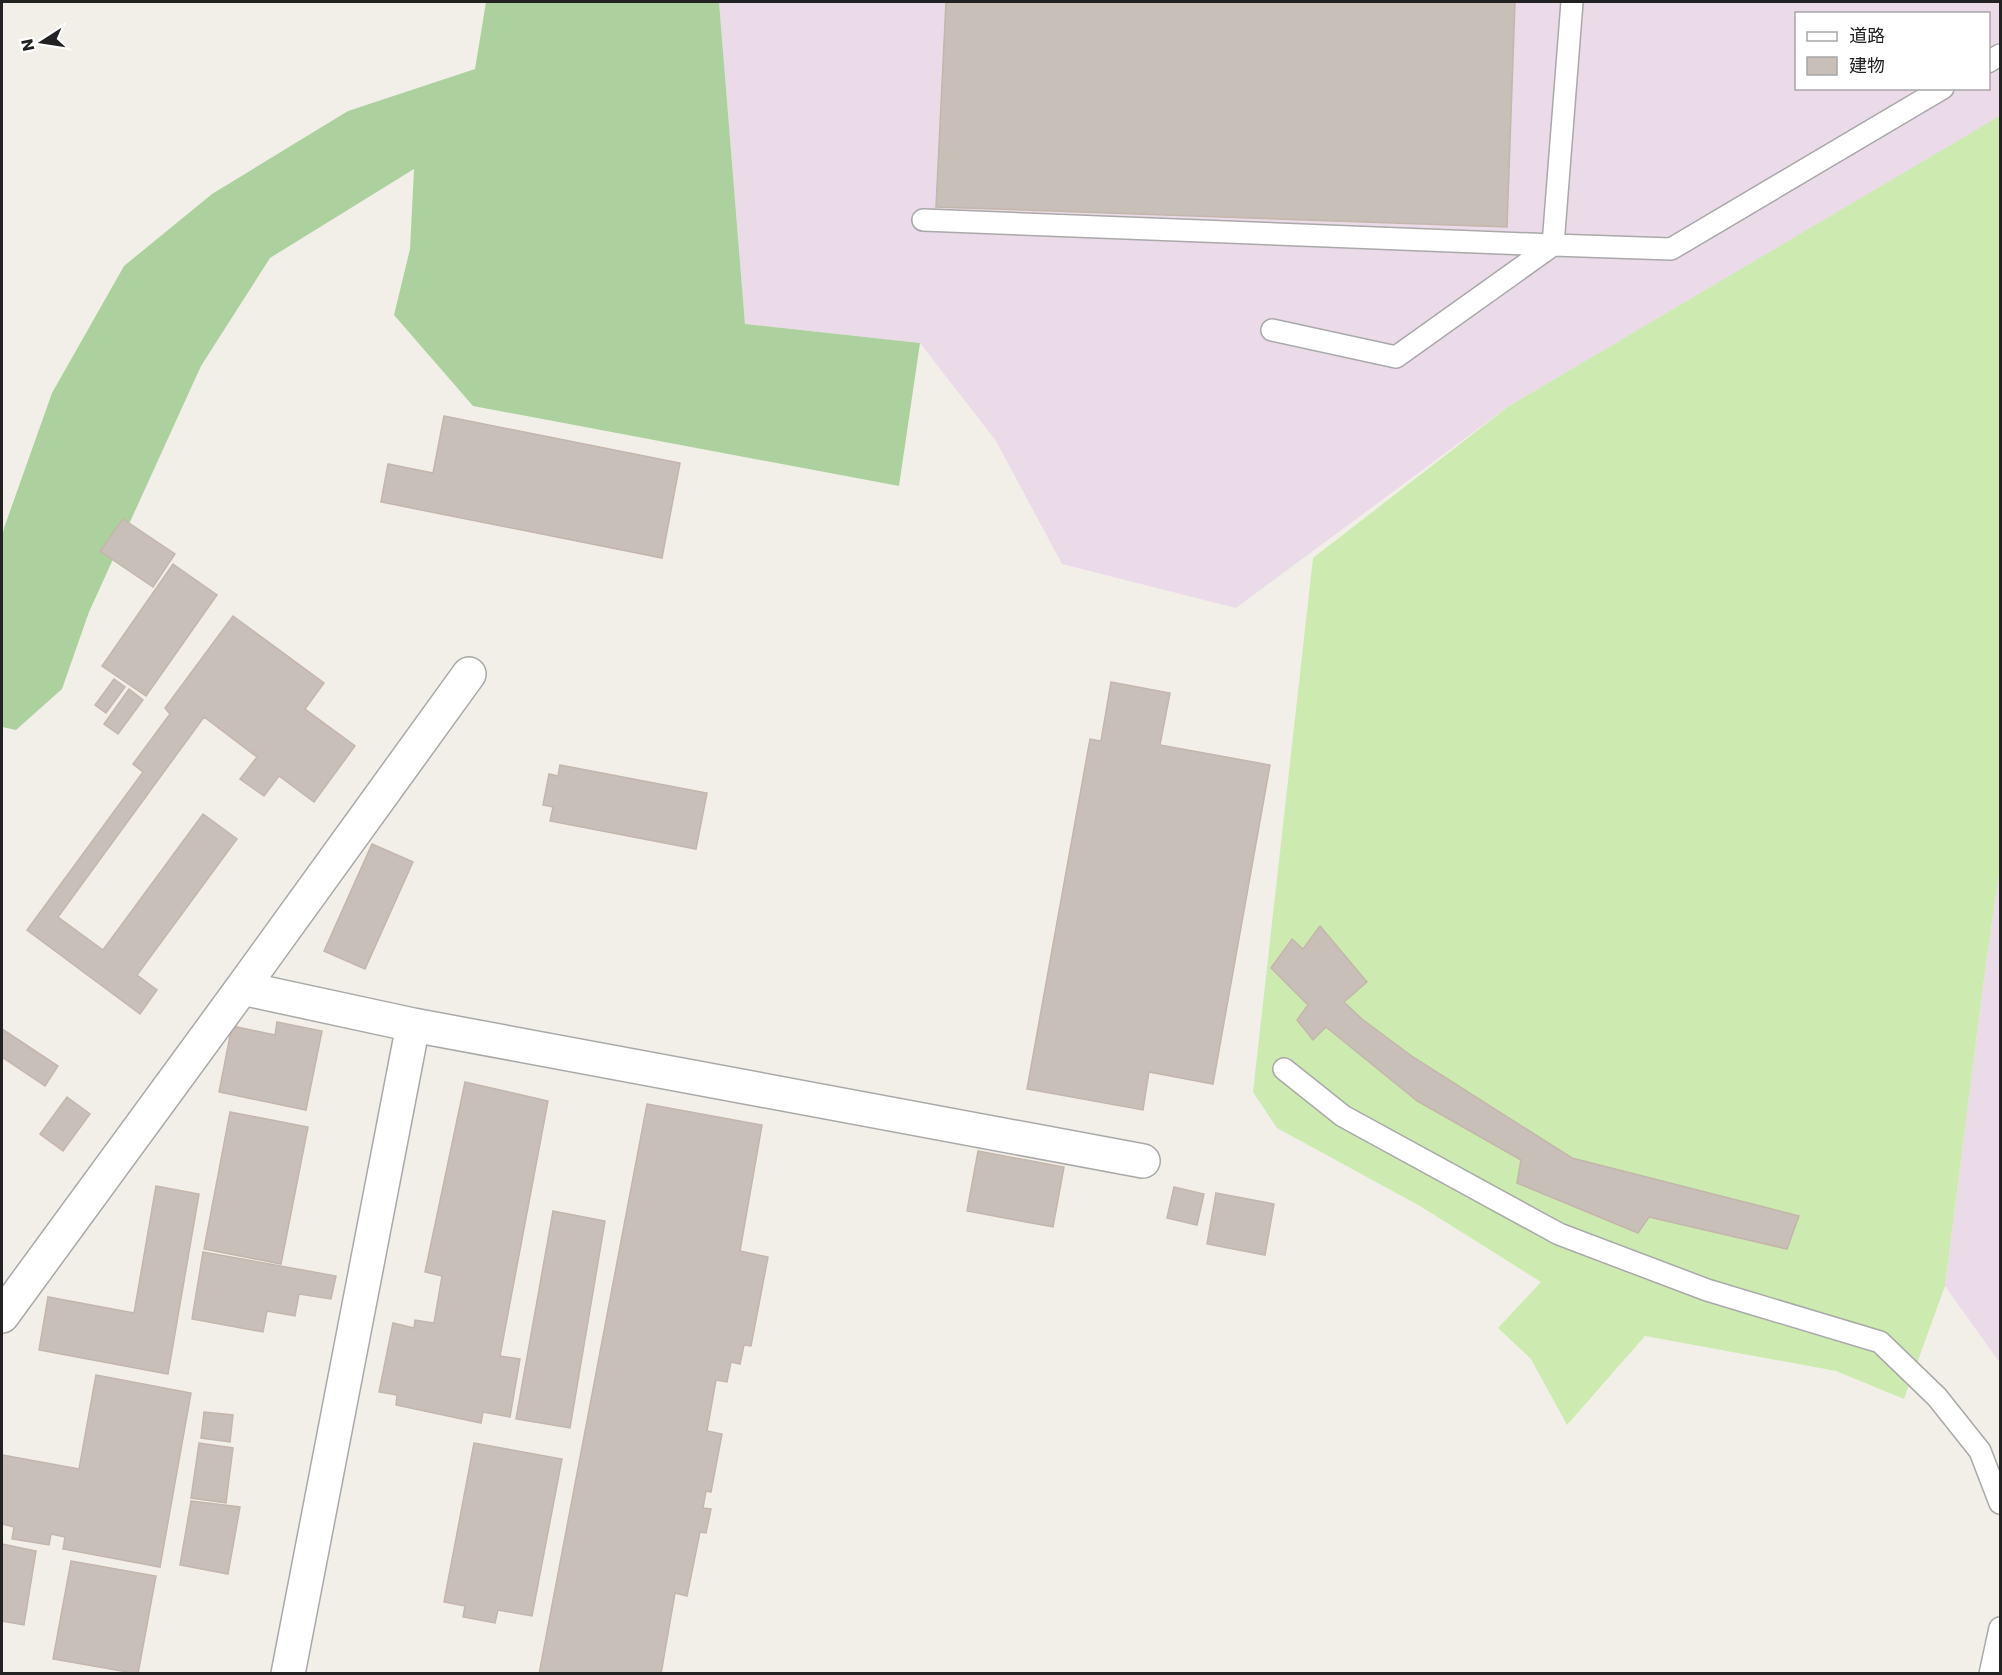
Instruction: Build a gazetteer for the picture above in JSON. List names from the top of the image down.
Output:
{
  "legend": ["道路", "建物"],
  "north": "left"
}
